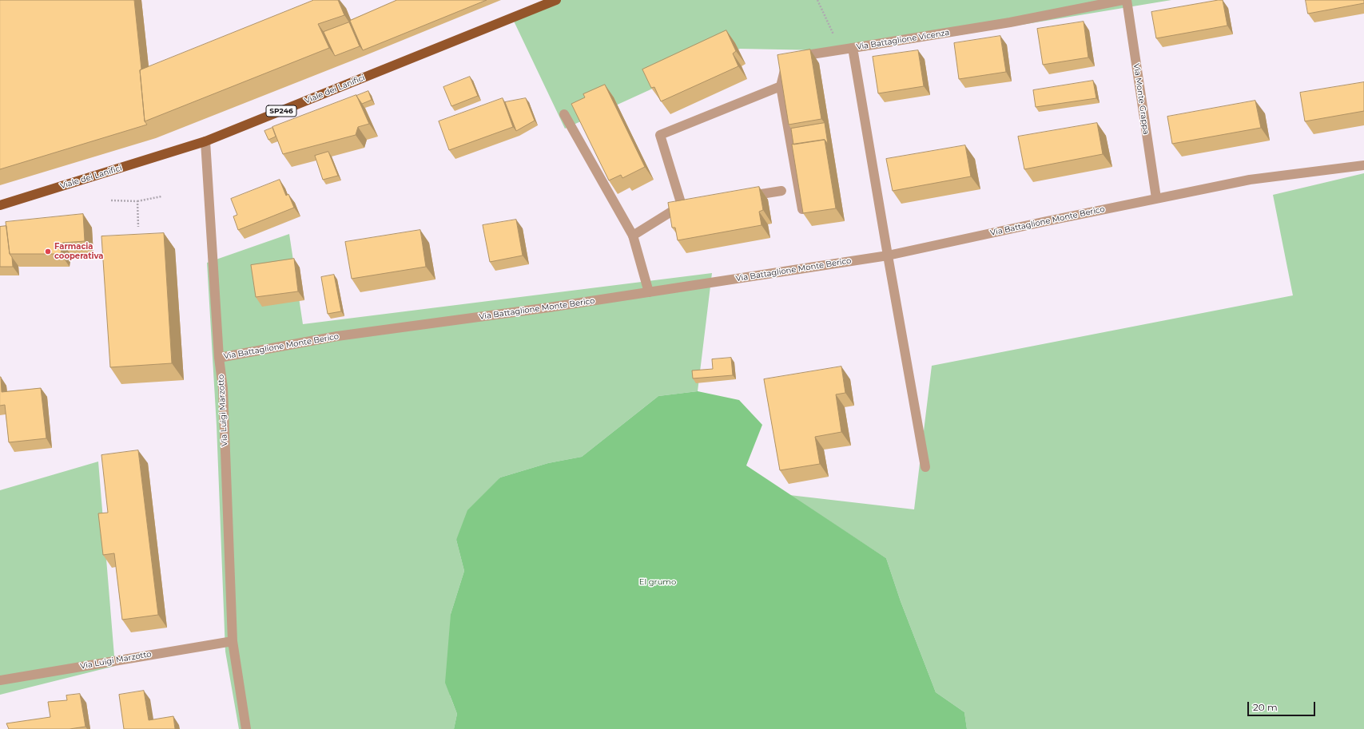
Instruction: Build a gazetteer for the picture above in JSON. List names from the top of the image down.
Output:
{
  "streets": {
    "main road": ["Viale dei Lanifici", "SP246"],
    "street": [
      "Via Battaglione Vicenza",
      "Via Monte Grappa",
      "Via Battaglione Monte Berico",
      "Via Luigi Marzotto"
    ]
  },
  "crossings": [
    ["Via Battaglione Vicenza", "Via Battaglione Monte Berico"],
    ["Viale dei Lanifici", "Via Luigi Marzotto"],
    ["Via Monte Grappa", "Via Battaglione Monte Berico"],
    ["Via Battaglione Monte Berico", "Via Luigi Marzotto"]
  ],
  "parks": ["El grumo"],
  "places": ["Farmacia cooperativa"],
  "scale_bar": "20 m"
}
